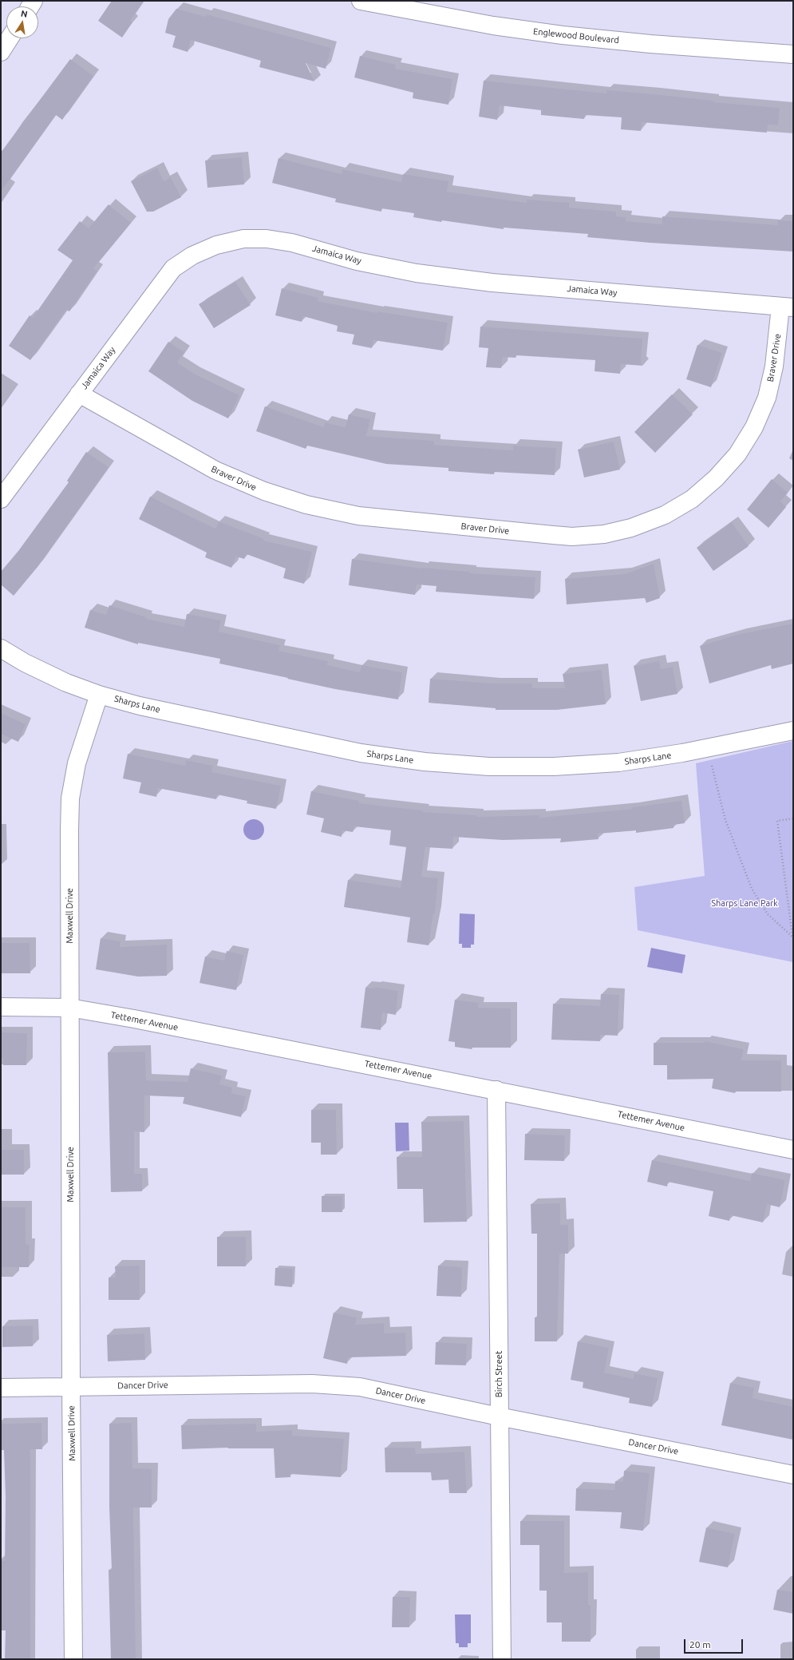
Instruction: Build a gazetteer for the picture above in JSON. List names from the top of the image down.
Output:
{
  "streets": {
    "street": [
      "Englewood Boulevard",
      "Jamaica Way",
      "Braver Drive",
      "Sharps Lane",
      "Maxwell Drive",
      "Tettemer Avenue",
      "Birch Street",
      "Dancer Drive"
    ]
  },
  "crossings": [
    ["Jamaica Way", "Braver Drive"],
    ["Sharps Lane", "Maxwell Drive"],
    ["Maxwell Drive", "Tettemer Avenue"],
    ["Maxwell Drive", "Dancer Drive"],
    ["Tettemer Avenue", "Birch Street"],
    ["Birch Street", "Dancer Drive"]
  ],
  "parks": ["Sharps Lane Park"],
  "scale_bar": "20 m",
  "north": "top"
}
